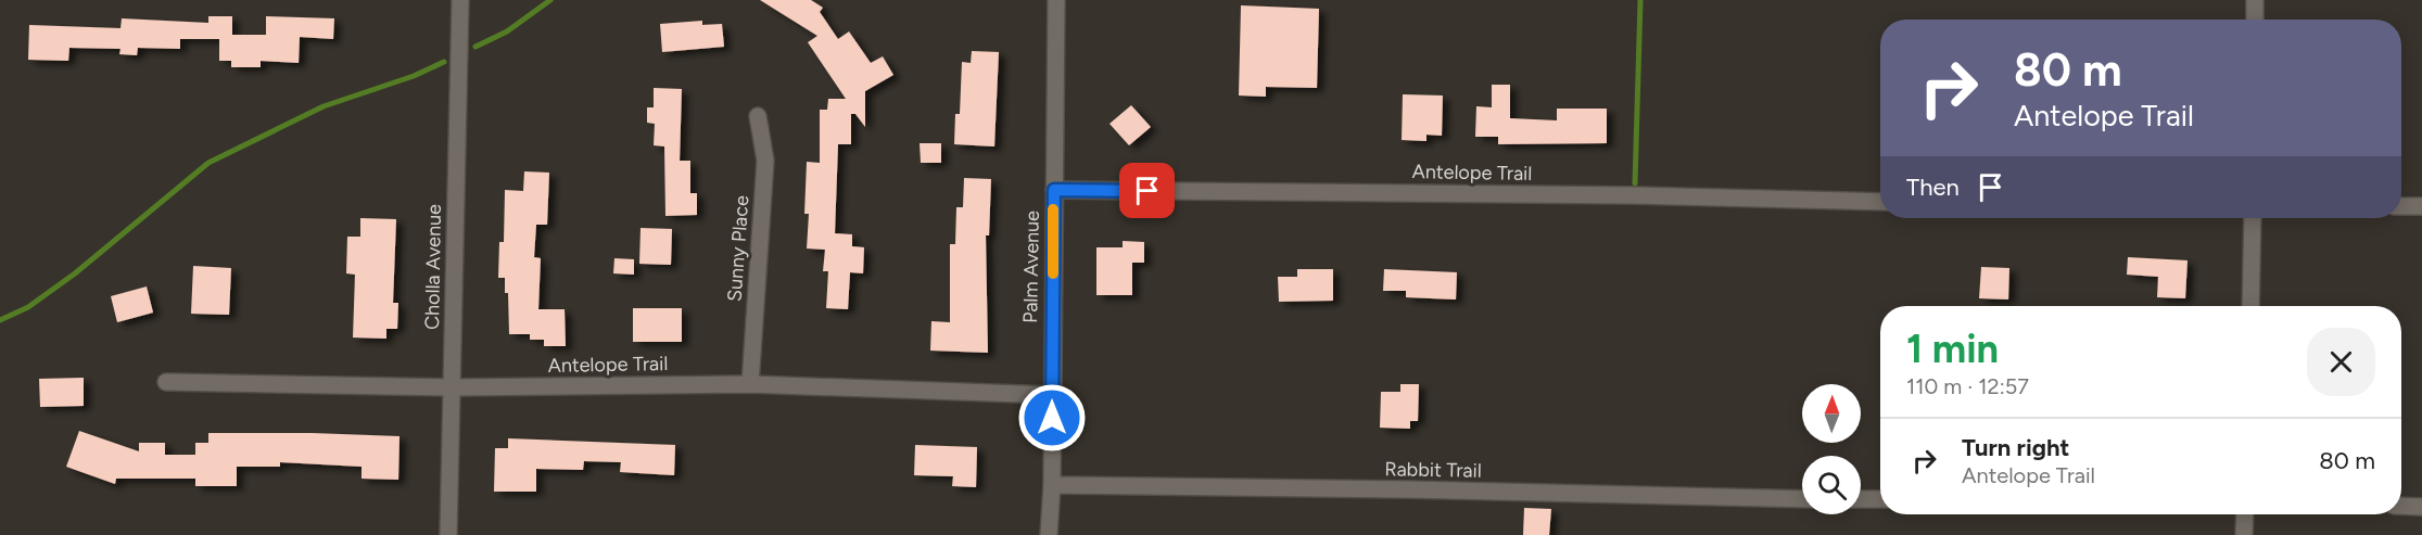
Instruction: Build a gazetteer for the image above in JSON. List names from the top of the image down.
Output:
{
  "streets": {
    "street": [
      "Antelope Trail",
      "Sunny Place",
      "Cholla Avenue",
      "Palm Avenue",
      "Rabbit Trail"
    ]
  },
  "crossings": [
    ["Antelope Trail", "Sunny Place"],
    ["Antelope Trail", "Cholla Avenue"],
    ["Antelope Trail", "Palm Avenue"],
    ["Palm Avenue", "Rabbit Trail"]
  ],
  "north": "top",
  "page": {
    "turn": ["80 m", "Antelope Trail"],
    "then": "Then",
    "heading": ["1 min", "110 m · 12:57"],
    "list": [
      {
        "name": "Turn right",
        "note": "Antelope Trail",
        "value": "80 m"
      }
    ]
  }
}
